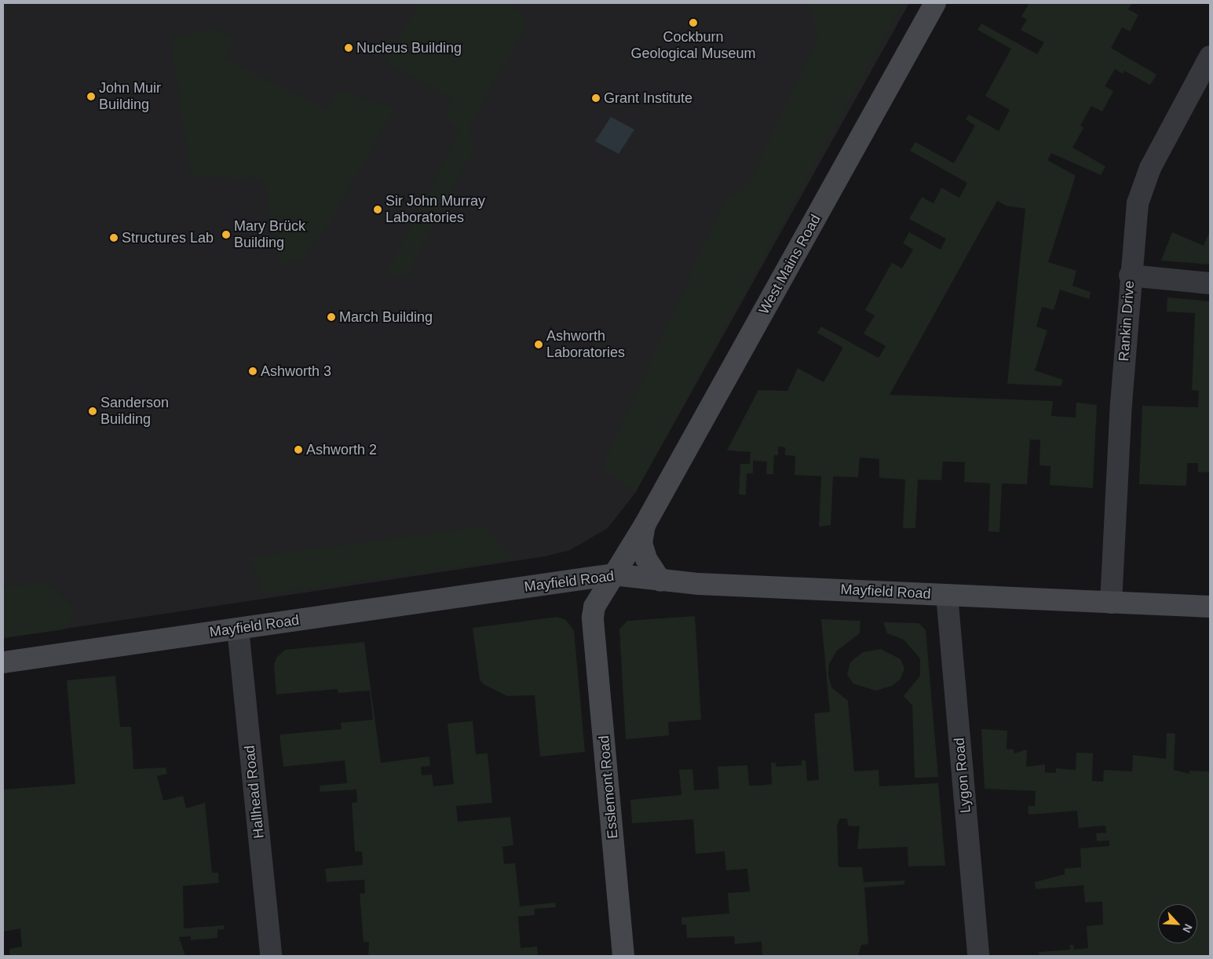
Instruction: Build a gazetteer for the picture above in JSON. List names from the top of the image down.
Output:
{
  "streets": {
    "street": [
      "West Mains Road",
      "Rankin Drive",
      "Mayfield Road",
      "Lygon Road",
      "Esslemont Road",
      "Hallhead Road"
    ]
  },
  "crossings": [
    ["West Mains Road", "Mayfield Road"],
    ["West Mains Road", "Esslemont Road"],
    ["Rankin Drive", "Mayfield Road"],
    ["Mayfield Road", "Lygon Road"],
    ["Mayfield Road", "Esslemont Road"],
    ["Mayfield Road", "Hallhead Road"]
  ],
  "places": [
    "Cockburn Geological Museum",
    "Nucleus Building",
    "John Muir Building",
    "Grant Institute",
    "Sir John Murray Laboratories",
    "Mary Brück Building",
    "Structures Lab",
    "March Building",
    "Ashworth Laboratories",
    "Ashworth 3",
    "Sanderson Building",
    "Ashworth 2"
  ],
  "north": "bottom right"
}
